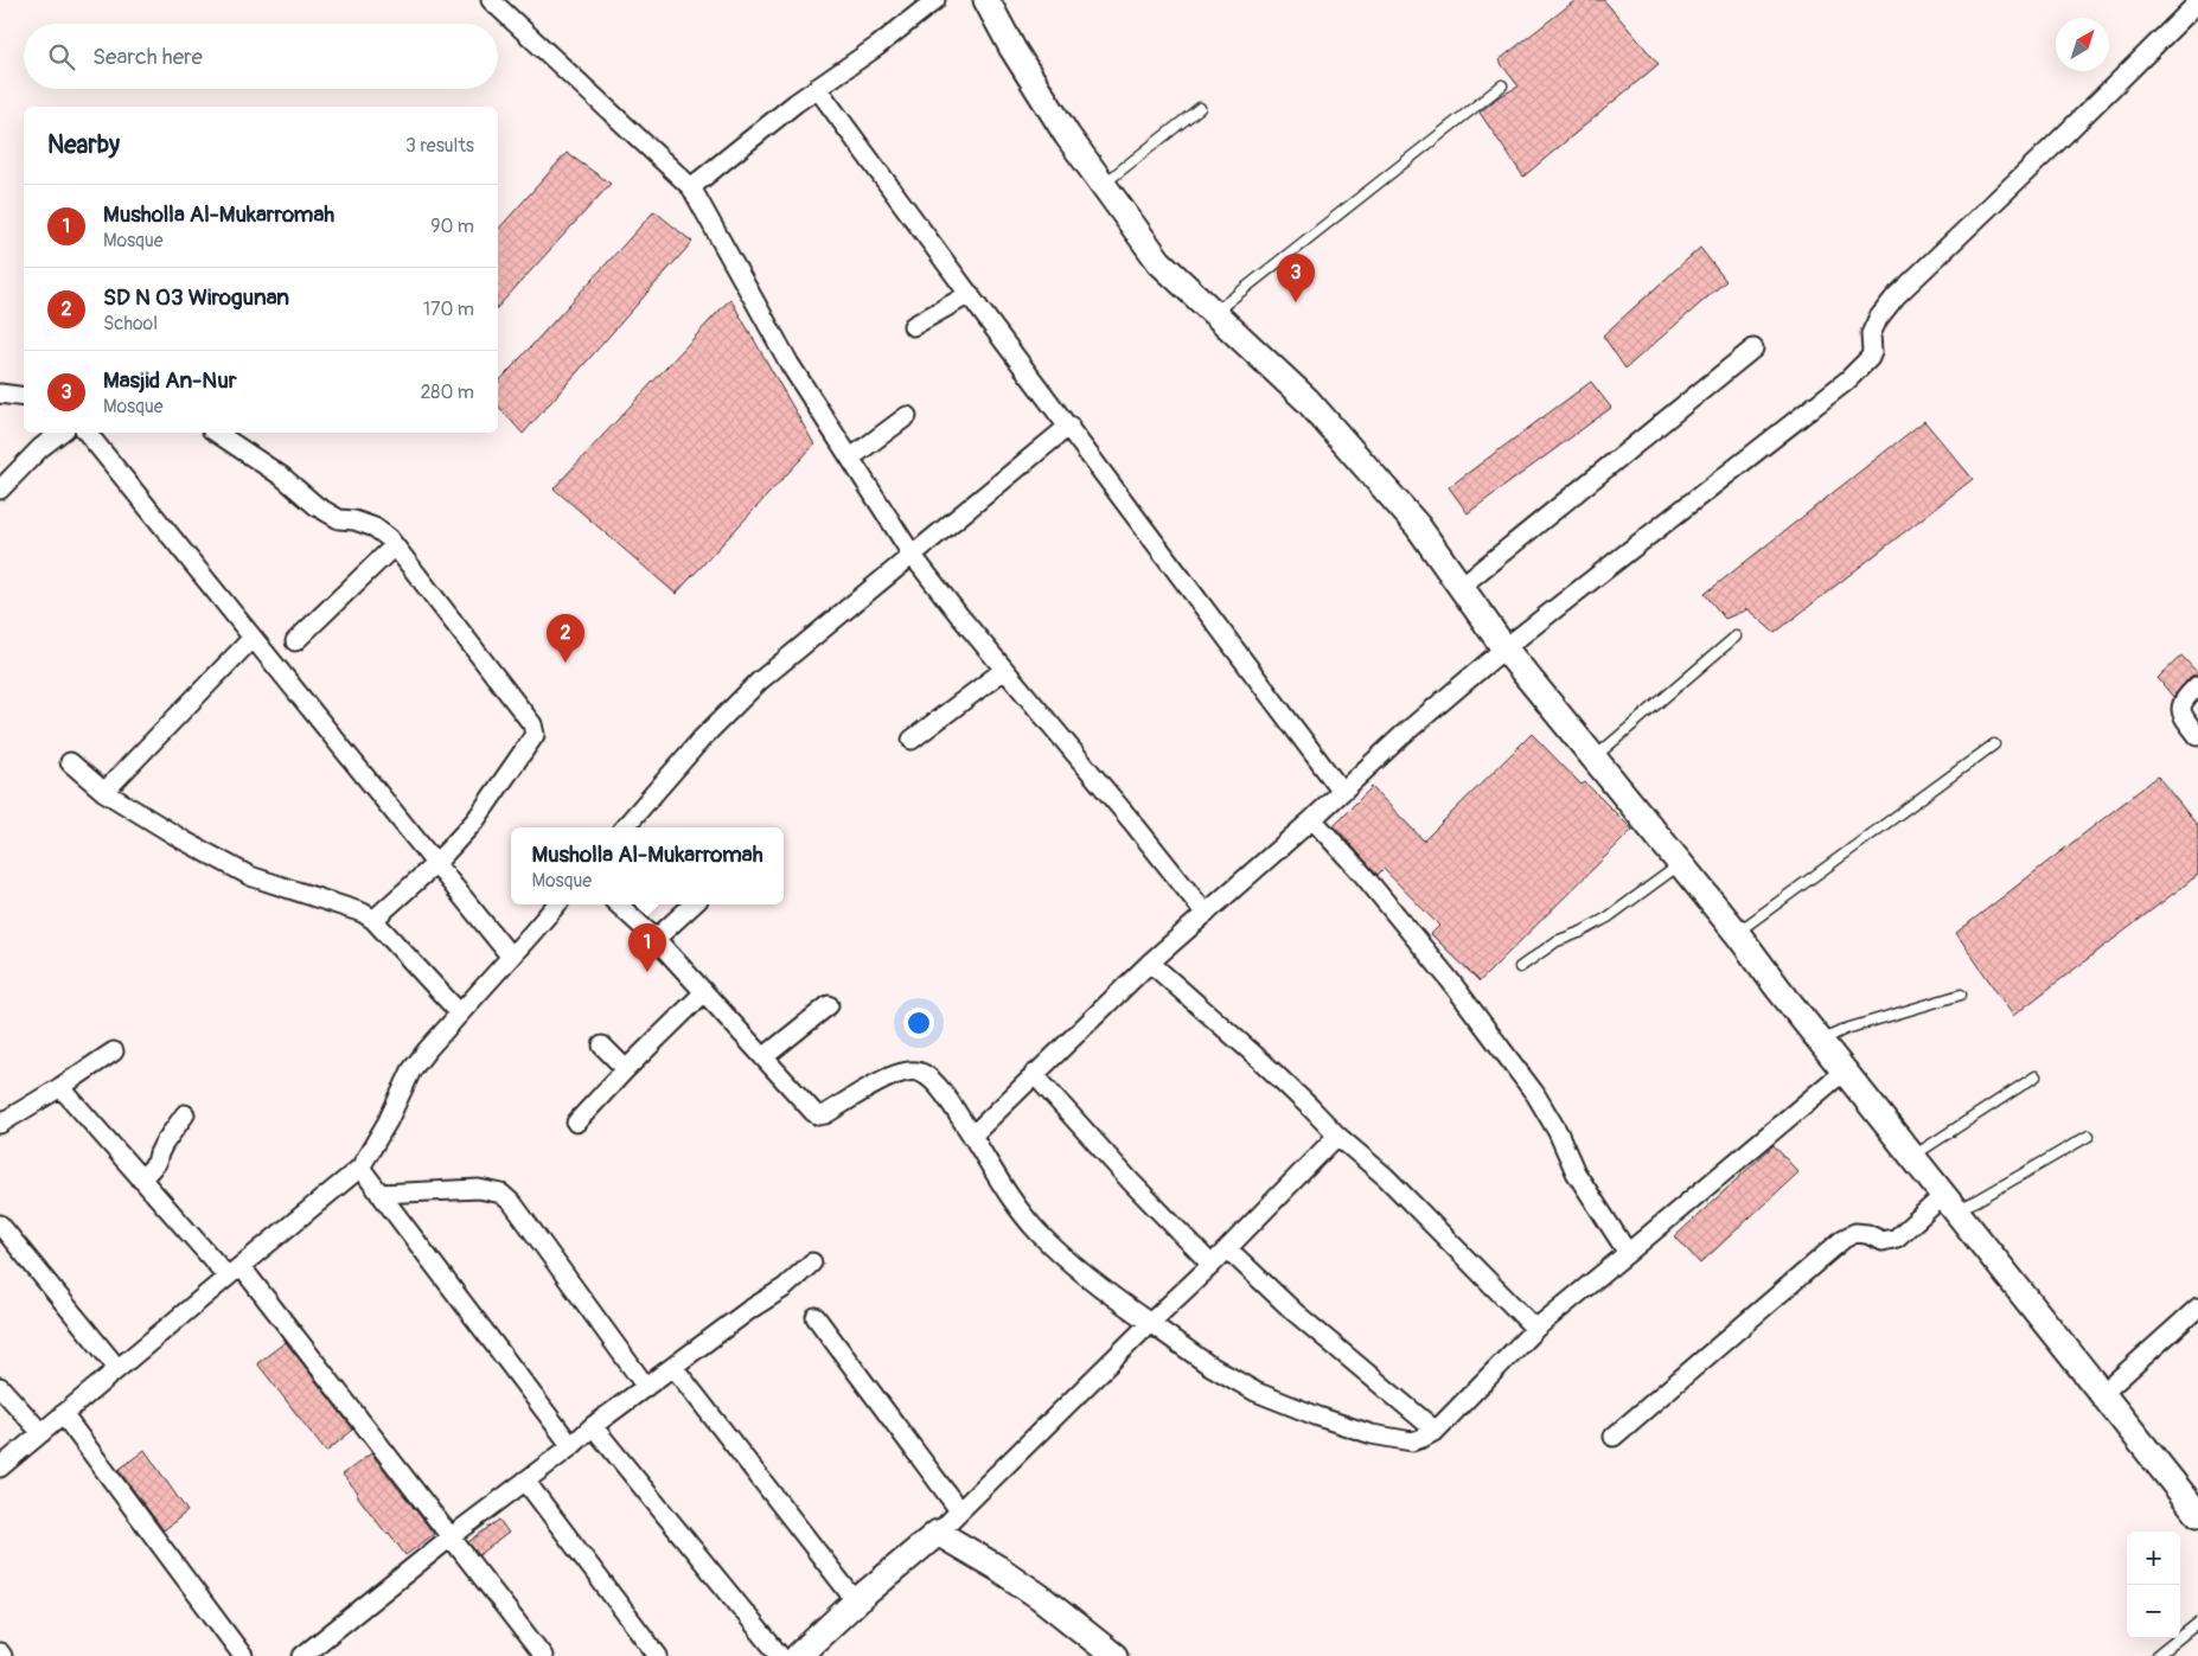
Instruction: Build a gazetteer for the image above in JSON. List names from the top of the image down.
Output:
{
  "north": "top right",
  "page": {
    "search": "Search here",
    "heading": ["Nearby", "3 results"],
    "list": [
      {
        "mark": "1",
        "name": "Musholla Al-Mukarromah",
        "note": "Mosque",
        "value": "90 m"
      },
      {
        "mark": "2",
        "name": "SD N 03 Wirogunan",
        "note": "School",
        "value": "170 m"
      },
      {
        "mark": "3",
        "name": "Masjid An-Nur",
        "note": "Mosque",
        "value": "280 m"
      }
    ],
    "pins": ["3", "2", "1"],
    "popup": ["Musholla Al-Mukarromah", "Mosque"],
    "map_buttons": ["+", "−"]
  }
}
